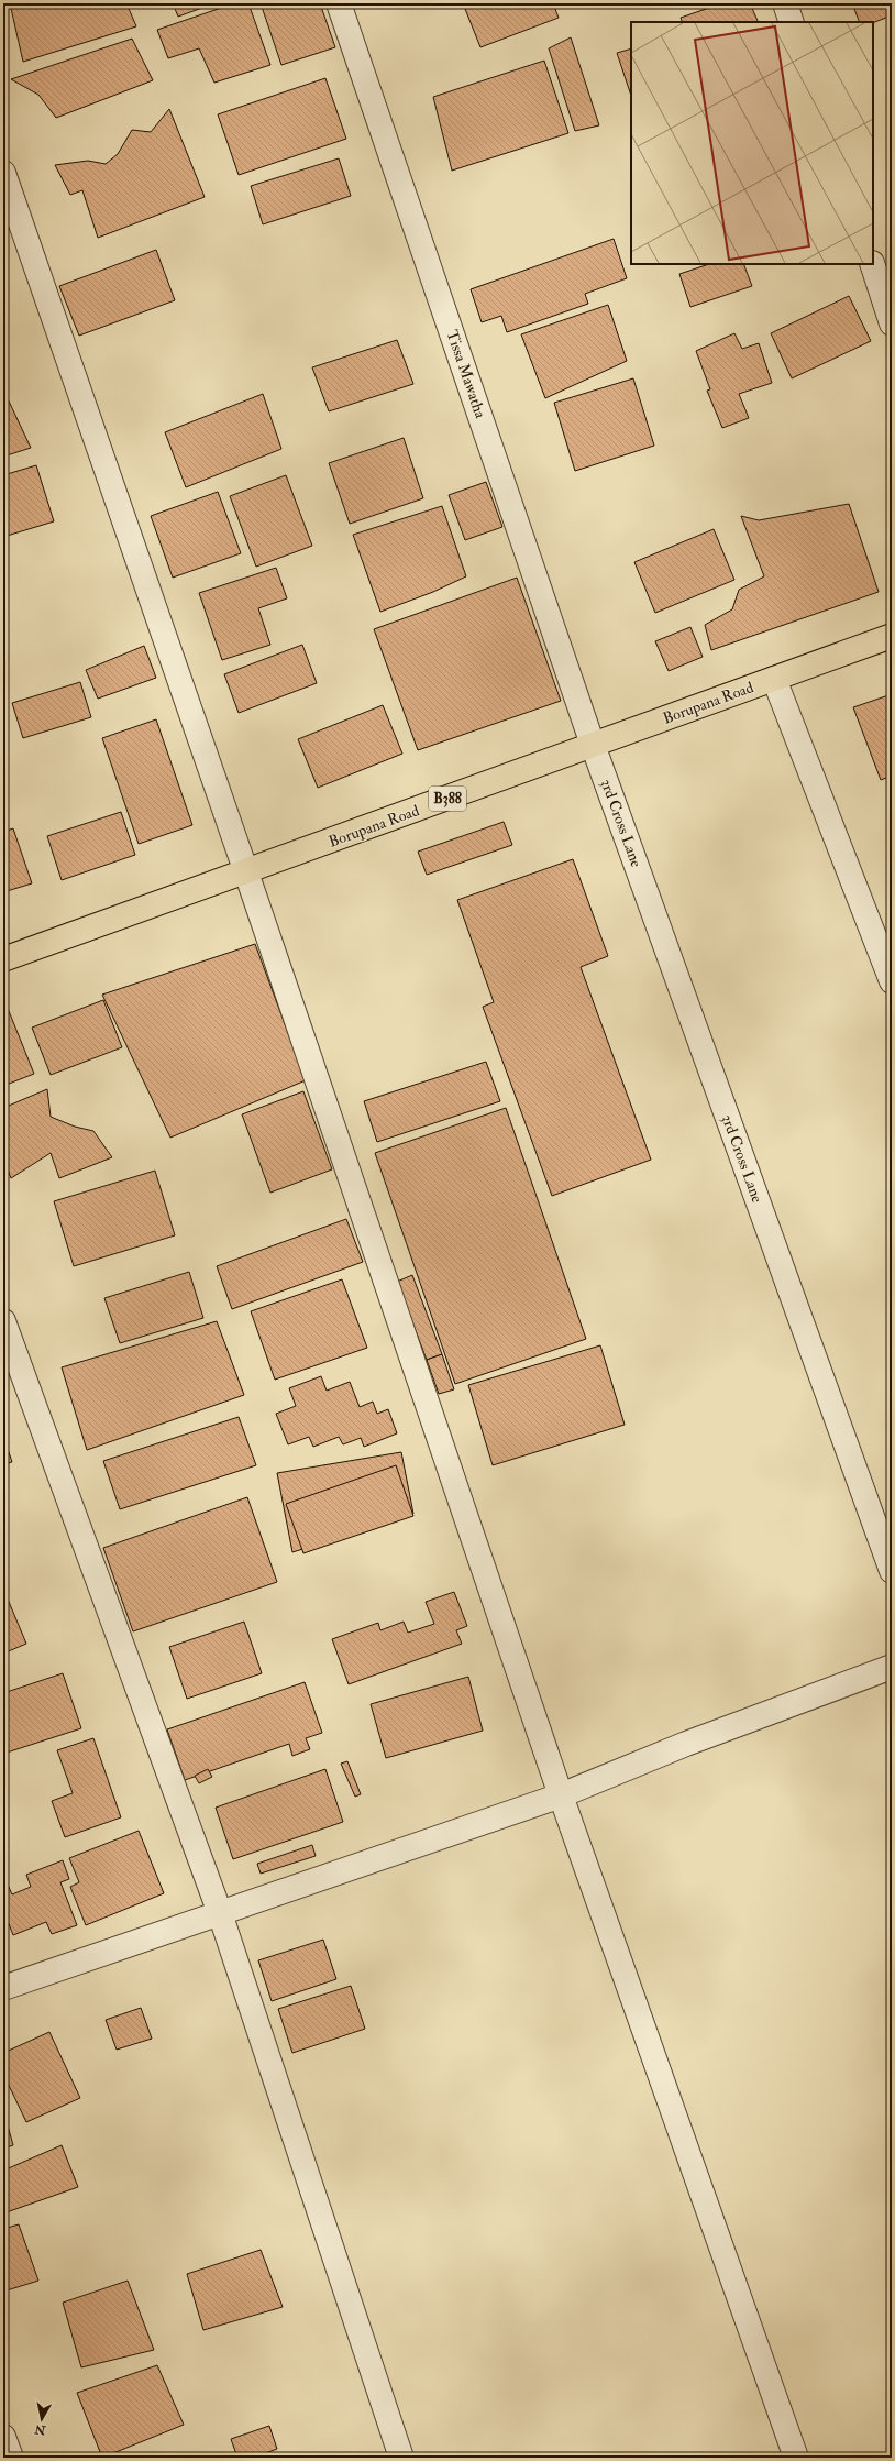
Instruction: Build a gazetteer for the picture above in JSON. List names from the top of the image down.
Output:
{
  "streets": {
    "main road": ["Borupana Road", "B388"],
    "street": ["Tissa Mawatha", "3rd Cross Lane"]
  },
  "crossings": [
    ["Tissa Mawatha", "Borupana Road"],
    ["Tissa Mawatha", "3rd Cross Lane"],
    ["Borupana Road", "3rd Cross Lane"]
  ],
  "north": "bottom"
}
